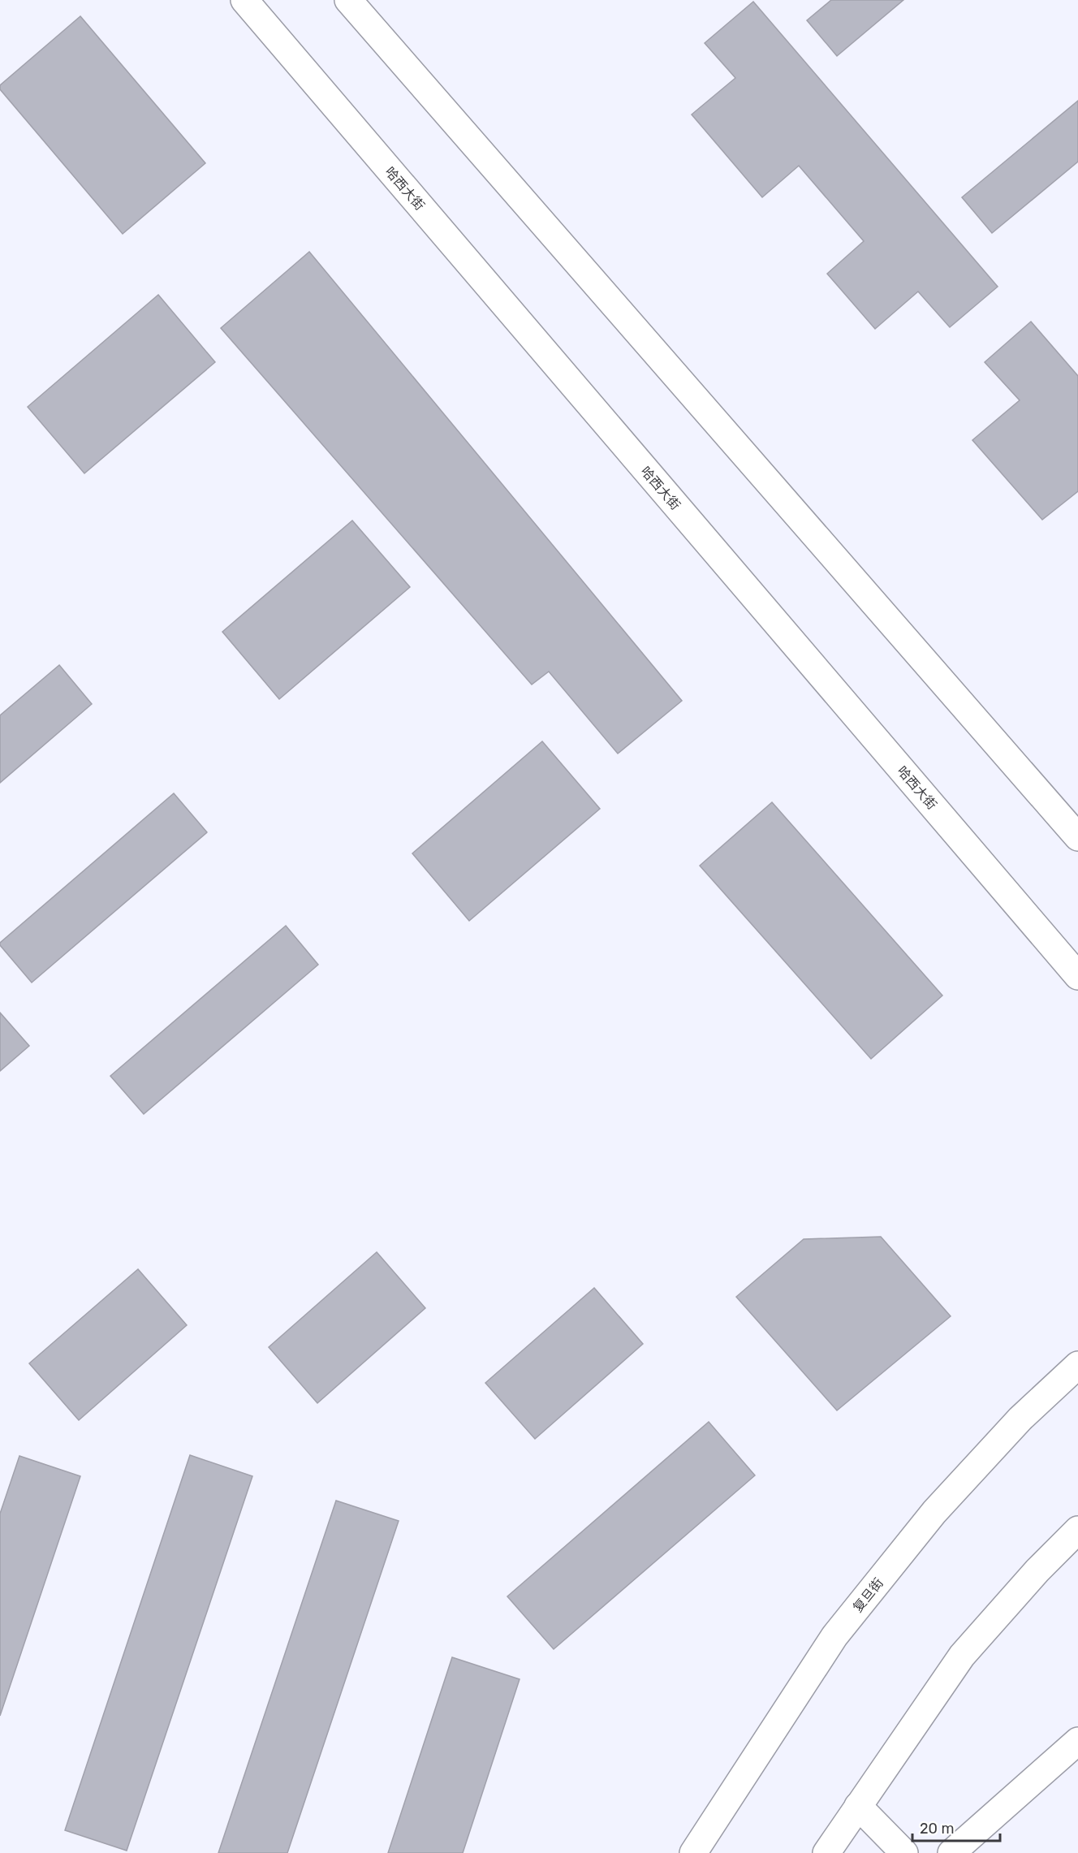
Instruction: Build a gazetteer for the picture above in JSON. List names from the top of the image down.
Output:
{
  "streets": {
    "main road": ["哈西大街", "复旦街"]
  },
  "scale_bar": "20 m"
}
